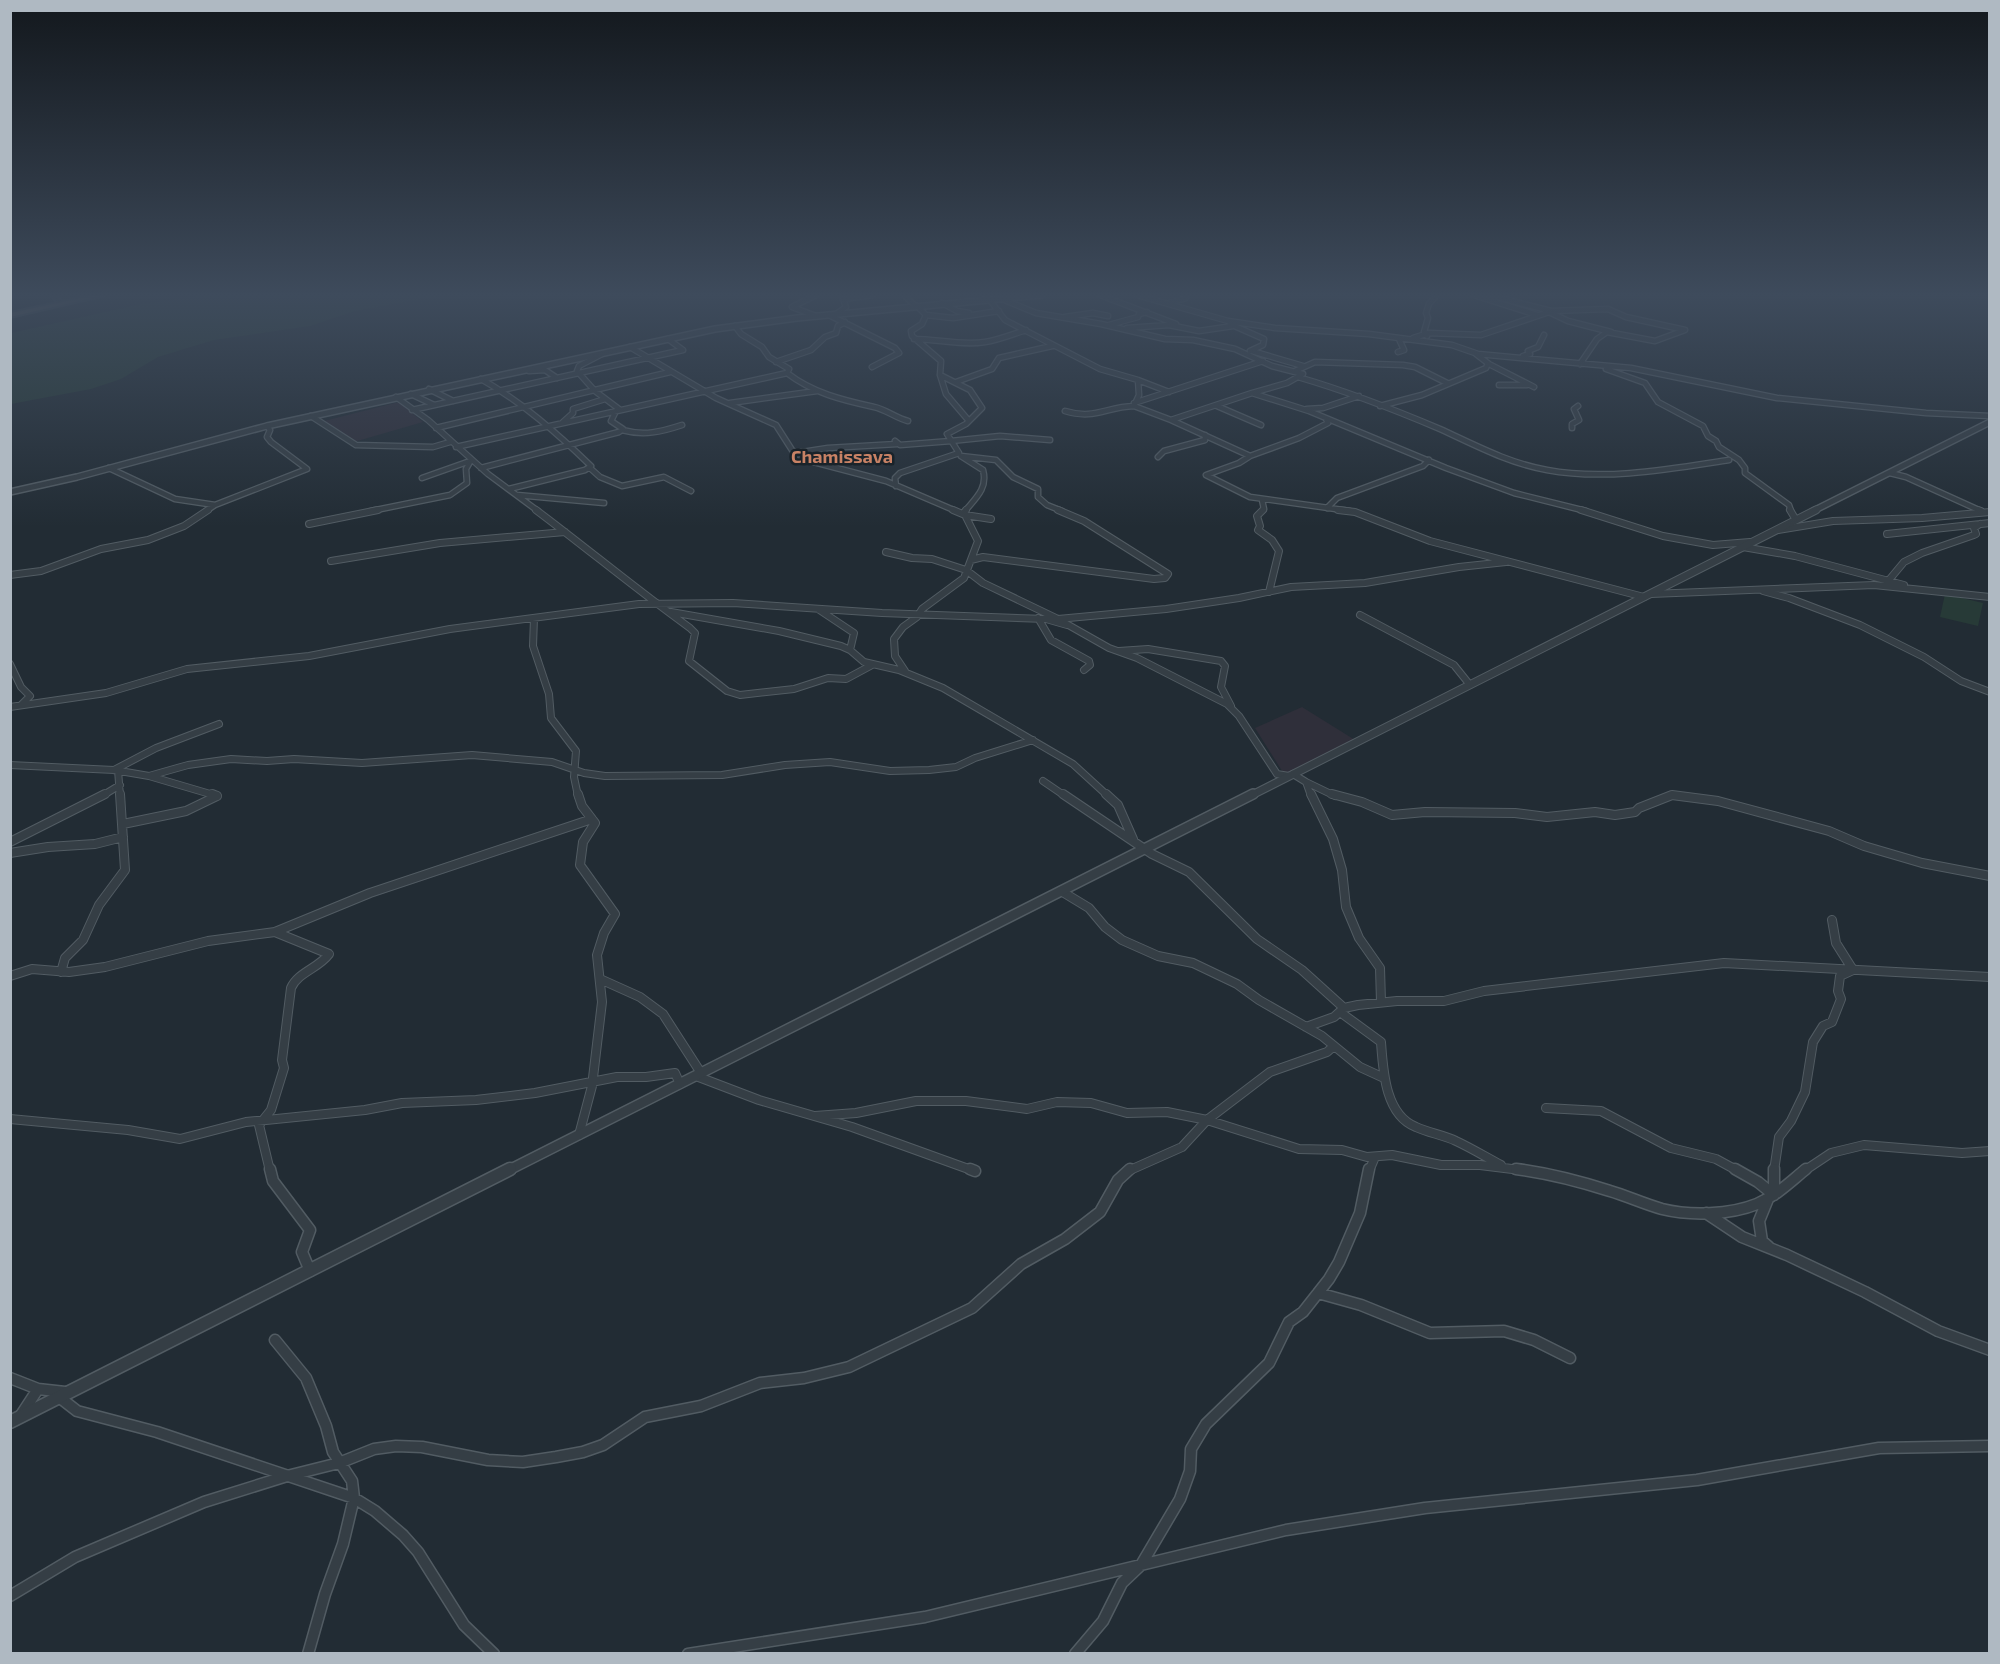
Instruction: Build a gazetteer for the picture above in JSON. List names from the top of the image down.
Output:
{
  "districts": ["Chamissava"]
}
